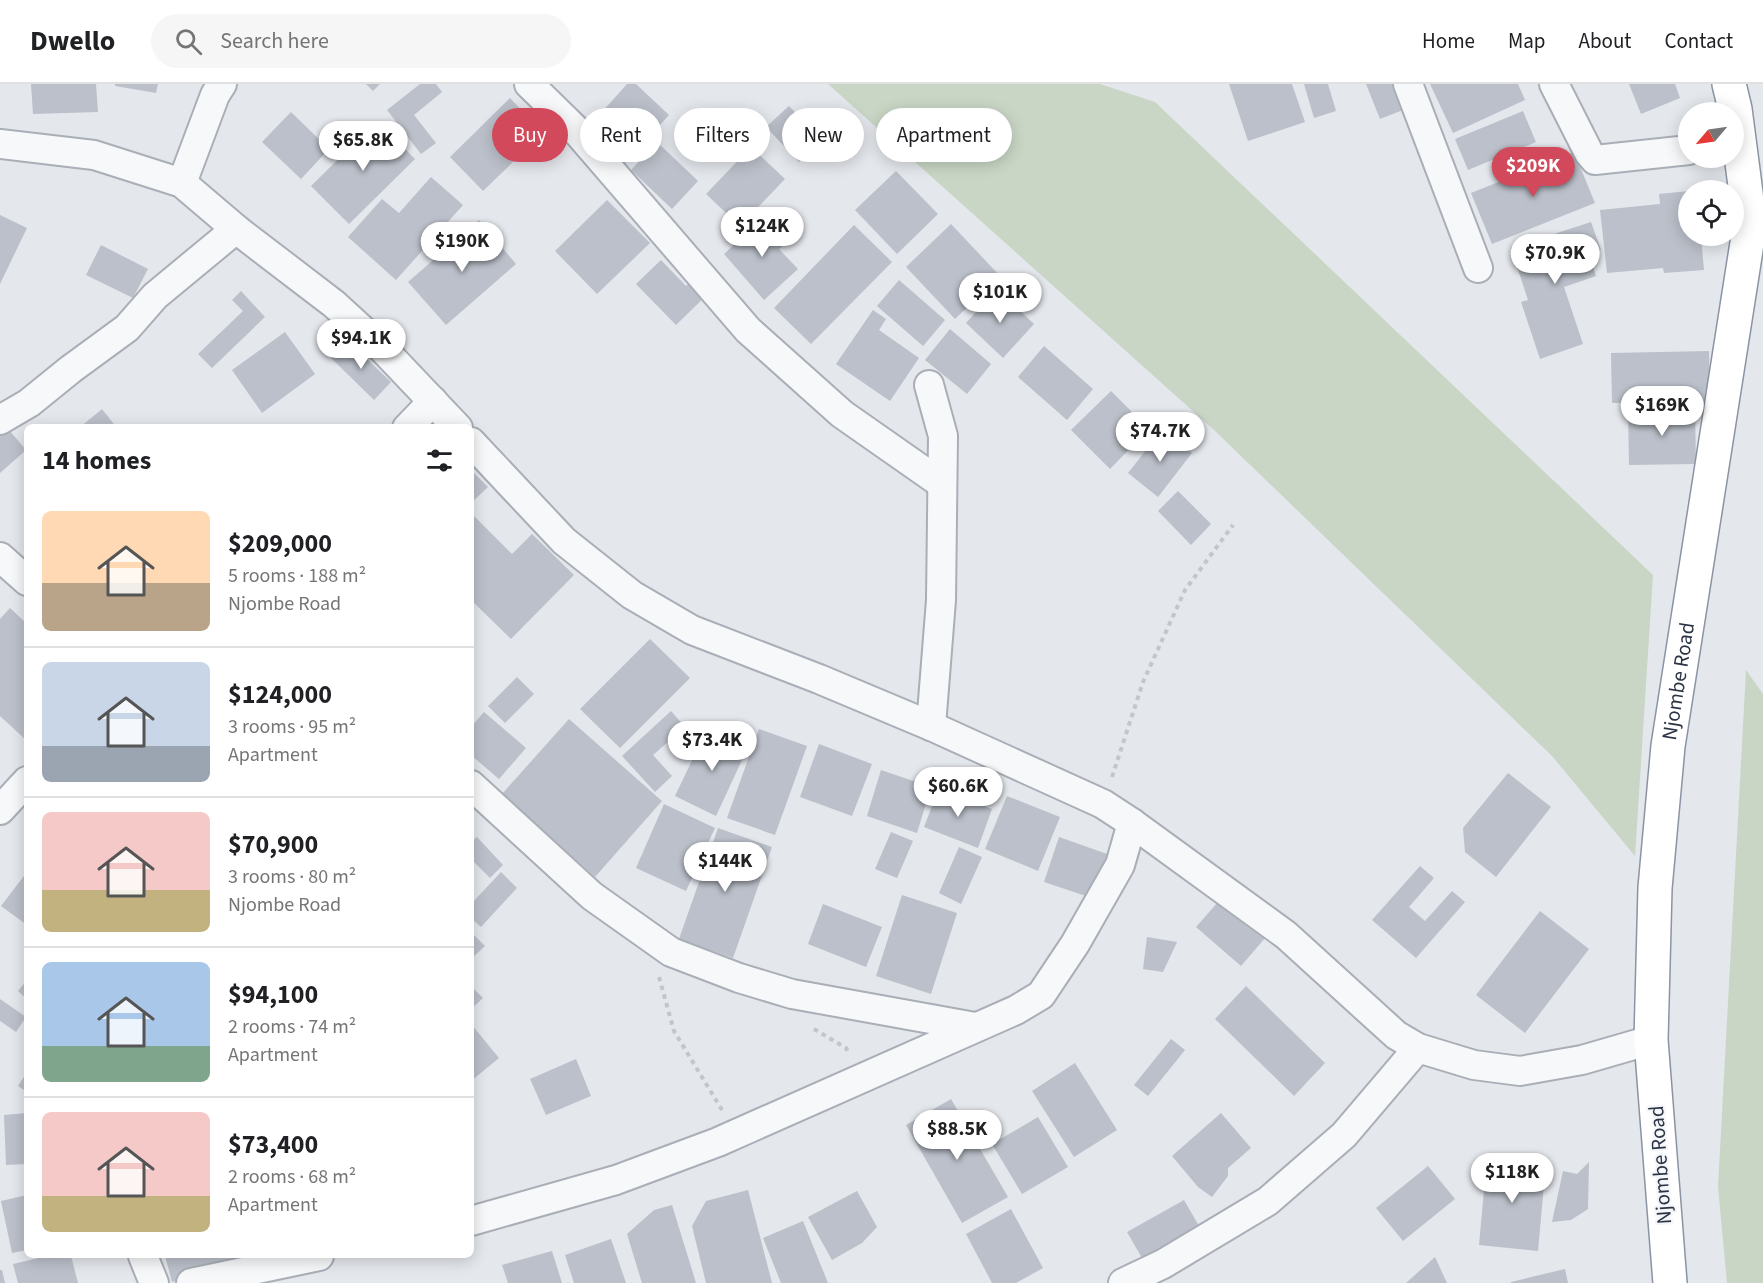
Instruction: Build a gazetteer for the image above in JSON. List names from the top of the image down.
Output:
{
  "streets": {
    "highway": ["Njombe Road"]
  },
  "north": "bottom left",
  "page": {
    "header": "Dwello",
    "search": "Search here",
    "nav": [
      "Home",
      "Map",
      "About",
      "Contact"
    ],
    "chip": [
      "Buy",
      "Rent",
      "Filters",
      "New",
      "Apartment"
    ],
    "price": [
      "$65.8K",
      "$209K",
      "$124K",
      "$190K",
      "$70.9K",
      "$101K",
      "$94.1K",
      "$169K",
      "$74.7K",
      "$73.4K",
      "$60.6K",
      "$144K",
      "$88.5K",
      "$118K"
    ],
    "heading": "14 homes",
    "list": [
      {
        "name": "$209,000",
        "note": "5 rooms · 188 m² · Njombe Road"
      },
      {
        "name": "$124,000",
        "note": "3 rooms · 95 m² · Apartment"
      },
      {
        "name": "$70,900",
        "note": "3 rooms · 80 m² · Njombe Road"
      },
      {
        "name": "$94,100",
        "note": "2 rooms · 74 m² · Apartment"
      },
      {
        "name": "$73,400",
        "note": "2 rooms · 68 m² · Apartment"
      }
    ]
  }
}
